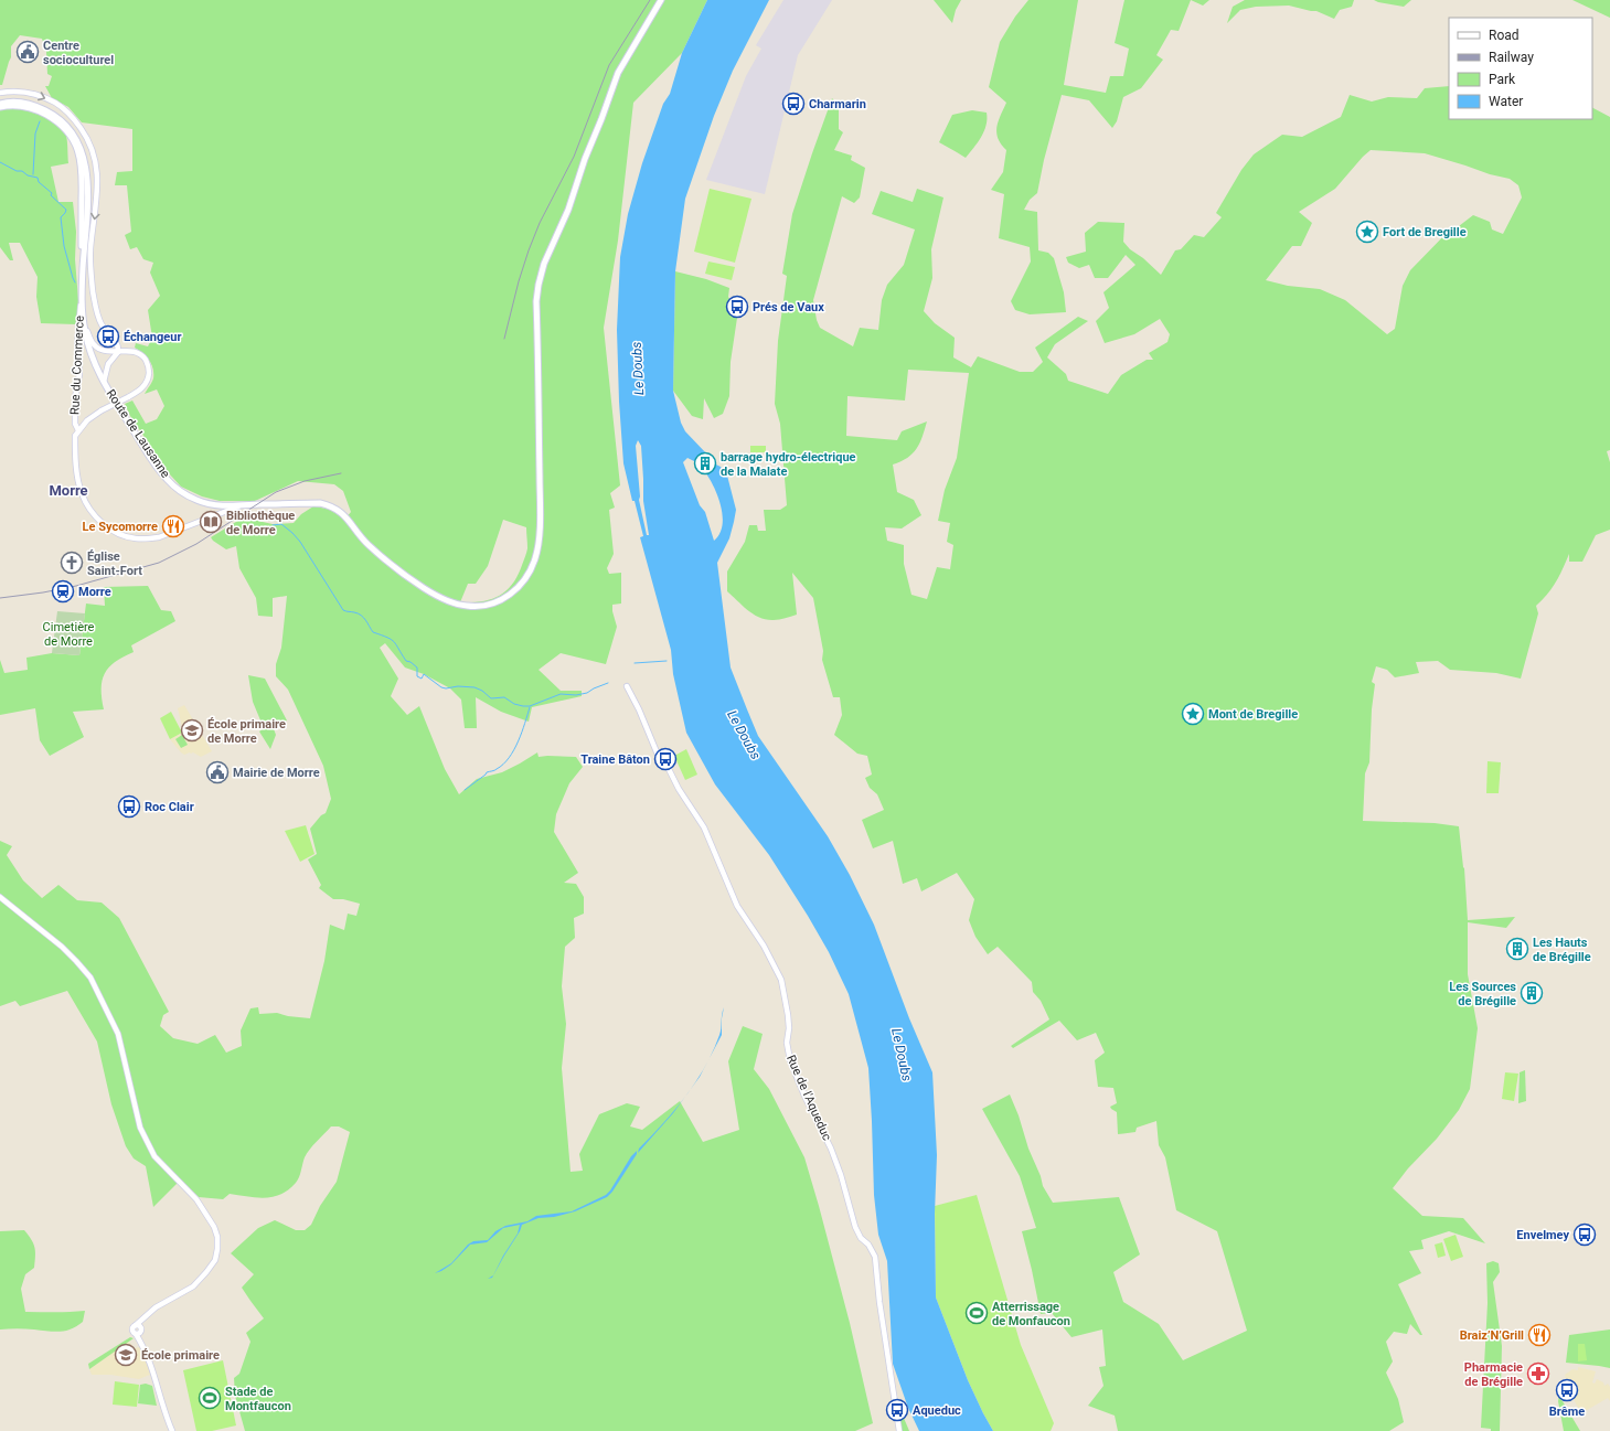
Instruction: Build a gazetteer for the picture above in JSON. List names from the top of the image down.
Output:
{
  "streets": {
    "main road": ["Route de Lausanne"],
    "street": ["Rue du Commerce", "Rue de l'Aqueduc"]
  },
  "crossings": [
    ["Rue du Commerce", "Route de Lausanne"]
  ],
  "districts": ["Morre"],
  "water": ["Le Doubs"],
  "parks": ["Cimetière de Morre"],
  "places": {
    "public building": ["Centre socioculturel", "Mairie de Morre"],
    "bus stop": [
      "Charmarin",
      "Prés de Vaux",
      "Échangeur",
      "Traine Bâton",
      "Roc Clair",
      "Envelmey",
      "Brême",
      "Aqueduc"
    ],
    "place": ["Fort de Bregille", "Mont de Bregille"],
    "building": ["barrage hydro-électrique de la Malate", "Les Hauts de Brégille", "Les Sources de Brégille"],
    "library": ["Bibliothèque de Morre"],
    "restaurant": ["Le Sycomorre", "Braiz’N’Grill"],
    "church": ["Église Saint-Fort"],
    "station": ["Morre"],
    "school or university": ["École primaire de Morre", "École primaire"],
    "sports": ["Atterrissage de Monfaucon", "Stade de Montfaucon"],
    "pharmacy": ["Pharmacie de Brégille"]
  },
  "legend": [
    "Road",
    "Railway",
    "Park",
    "Water"
  ]
}
